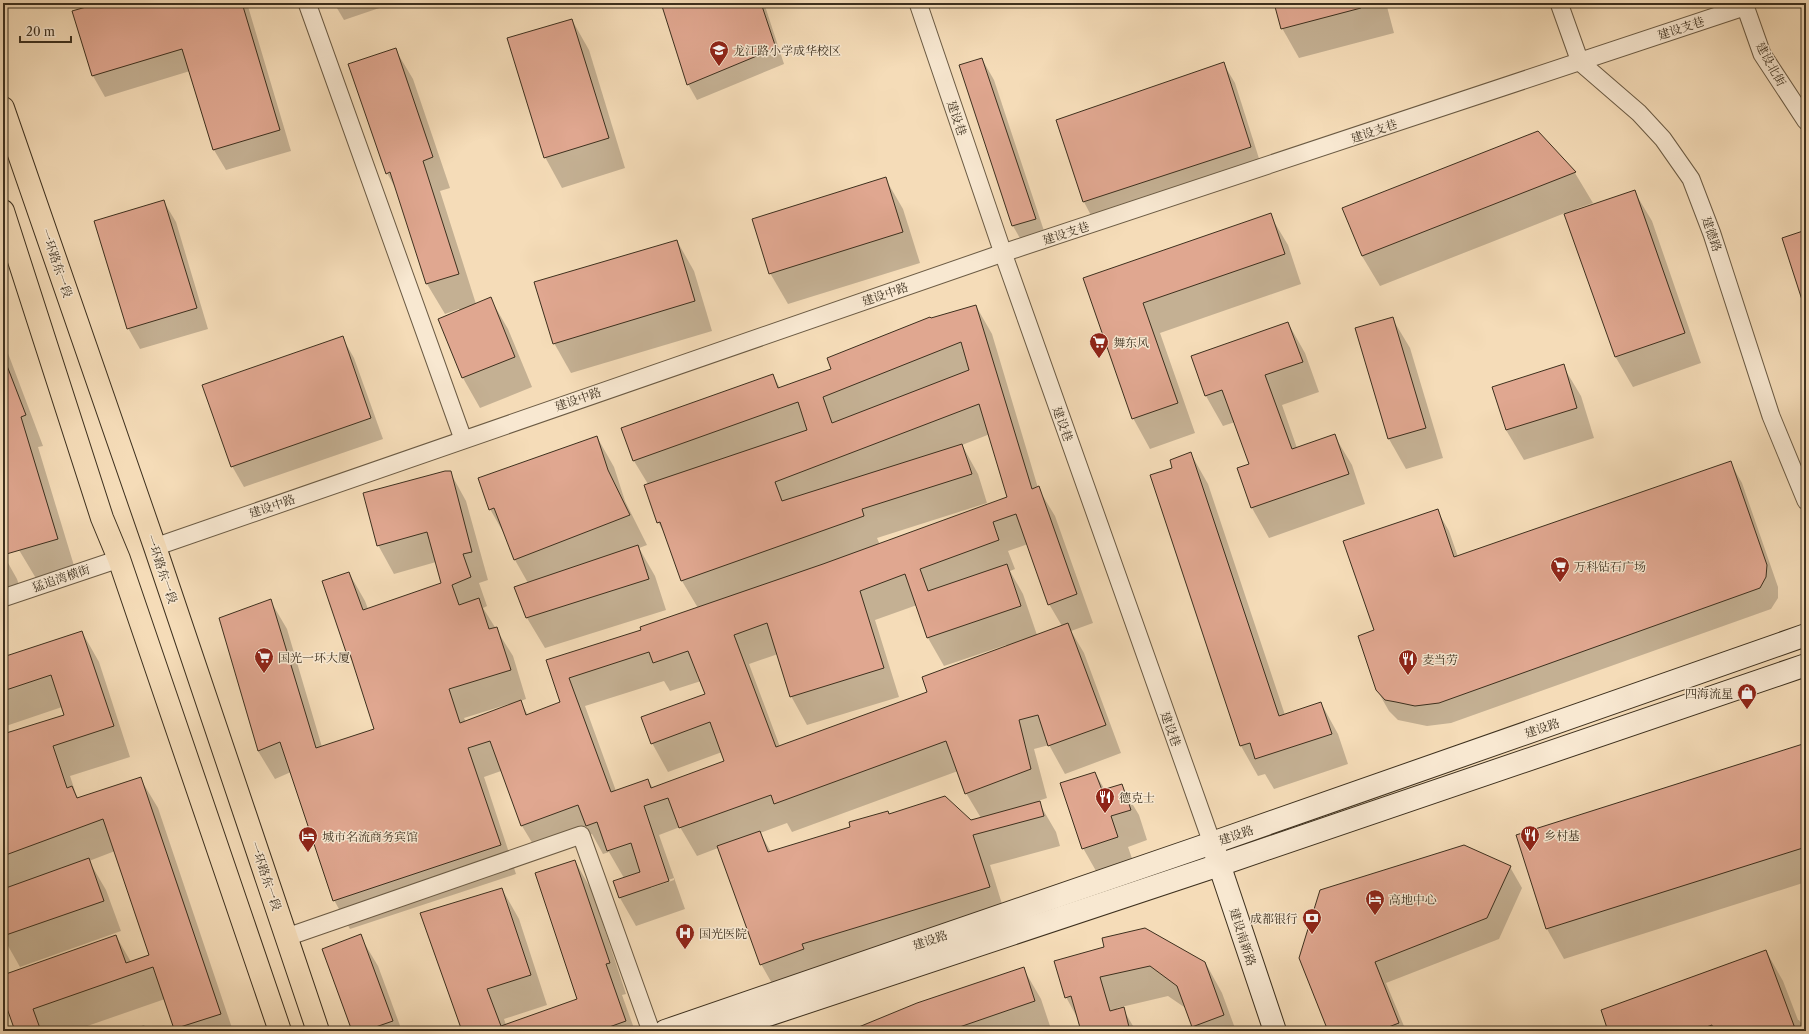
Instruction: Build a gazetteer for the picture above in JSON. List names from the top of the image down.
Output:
{
  "streets": {
    "main road": ["一环路东一段"],
    "street": [
      "建设支巷",
      "建设北街",
      "建设巷",
      "建德路",
      "建设中路",
      "猛追湾横街",
      "建设路",
      "建设南新路"
    ]
  },
  "crossings": [
    ["建设支巷", "建设北街"],
    ["建设支巷", "建设巷"],
    ["建设支巷", "建德路"],
    ["建设支巷", "建设中路"],
    ["建设巷", "建设中路"],
    ["建设巷", "建设路"],
    ["建设巷", "建设南新路"],
    ["一环路东一段", "建设中路"],
    ["建设路", "建设南新路"]
  ],
  "places": {
    "school or university": ["龙江路小学成华校区"],
    "supermarket": ["舞东风", "万科钻石广场", "国光一环大厦"],
    "restaurant": ["麦当劳", "德克士", "乡村基"],
    "shop": ["四海流星"],
    "hotel": ["城市名流商务宾馆", "高地中心"],
    "bank": ["成都银行"],
    "hospital": ["国光医院"]
  },
  "scale_bar": "20 m"
}
